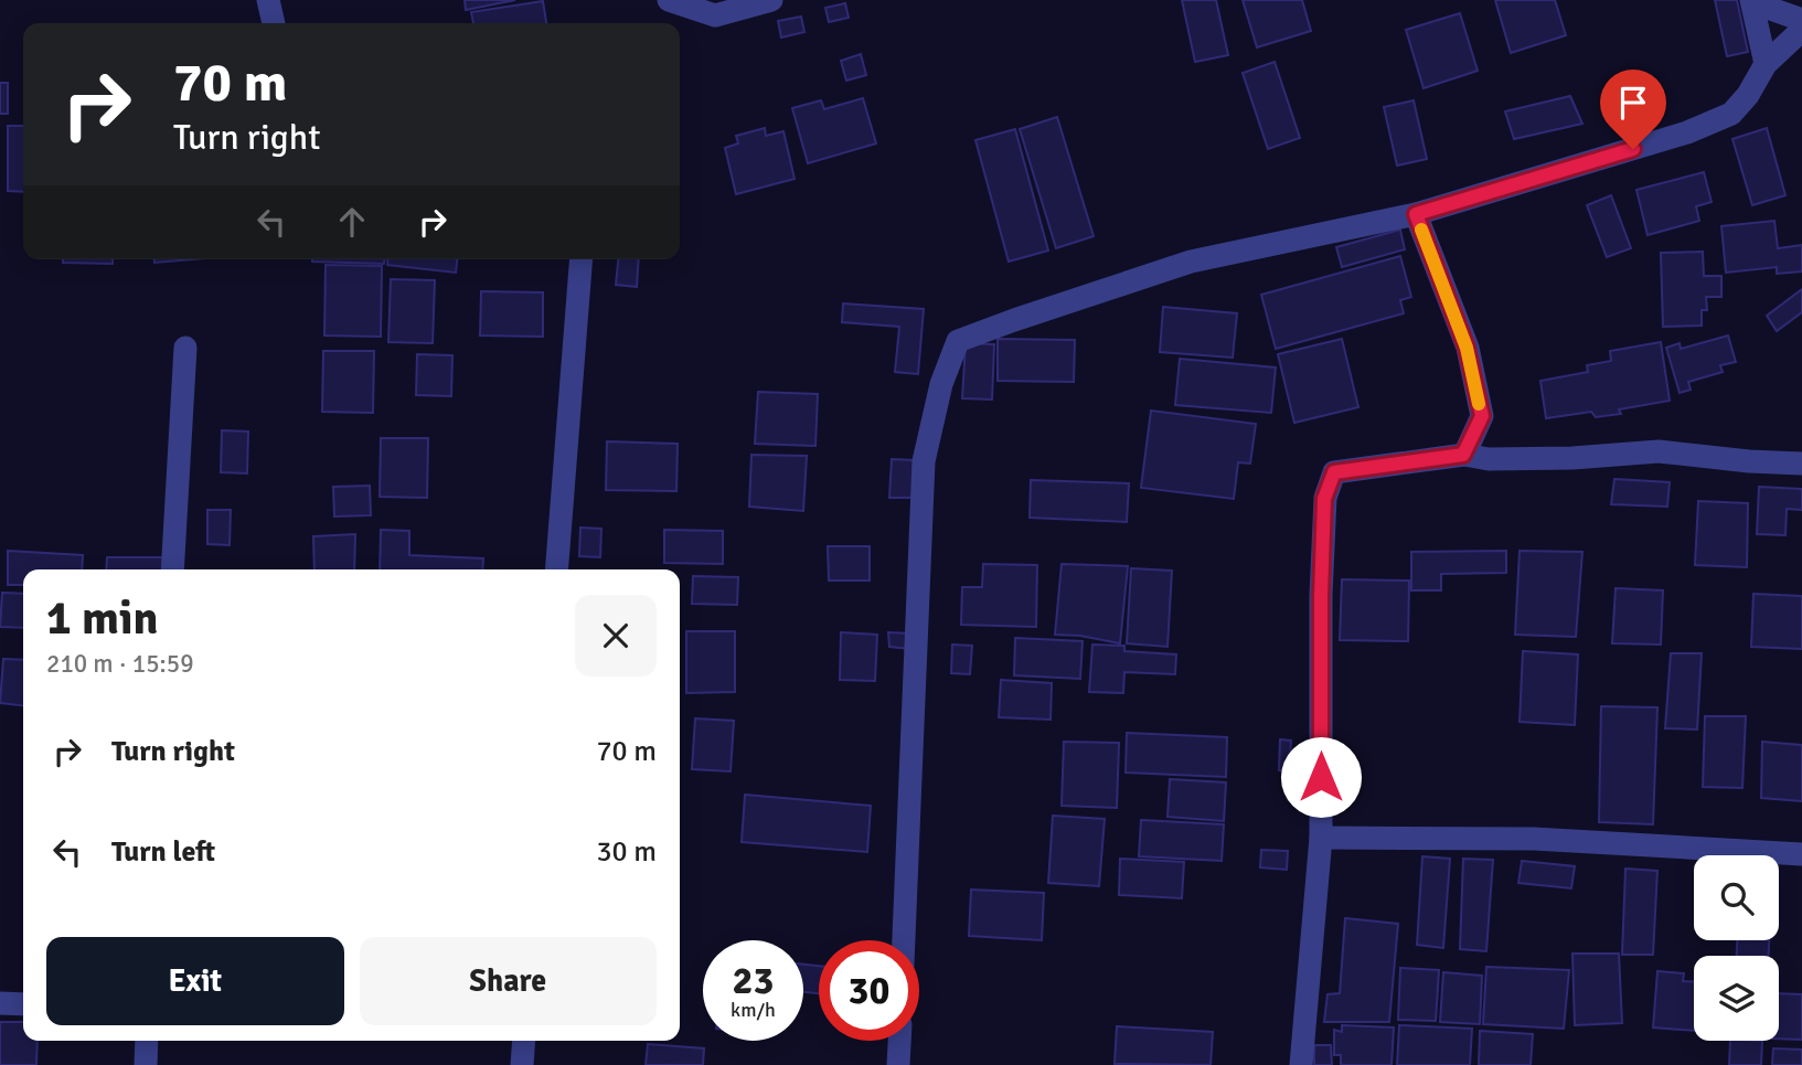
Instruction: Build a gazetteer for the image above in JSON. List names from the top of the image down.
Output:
{
  "page": {
    "turn": ["70 m", "Turn right"],
    "heading": ["1 min", "210 m · 15:59"],
    "list": [
      {
        "name": "Turn right",
        "value": "70 m"
      },
      {
        "name": "Turn left",
        "value": "30 m"
      }
    ],
    "buttons": ["Exit", "Share"],
    "speed": "23 km/h",
    "limit": "30"
  }
}
